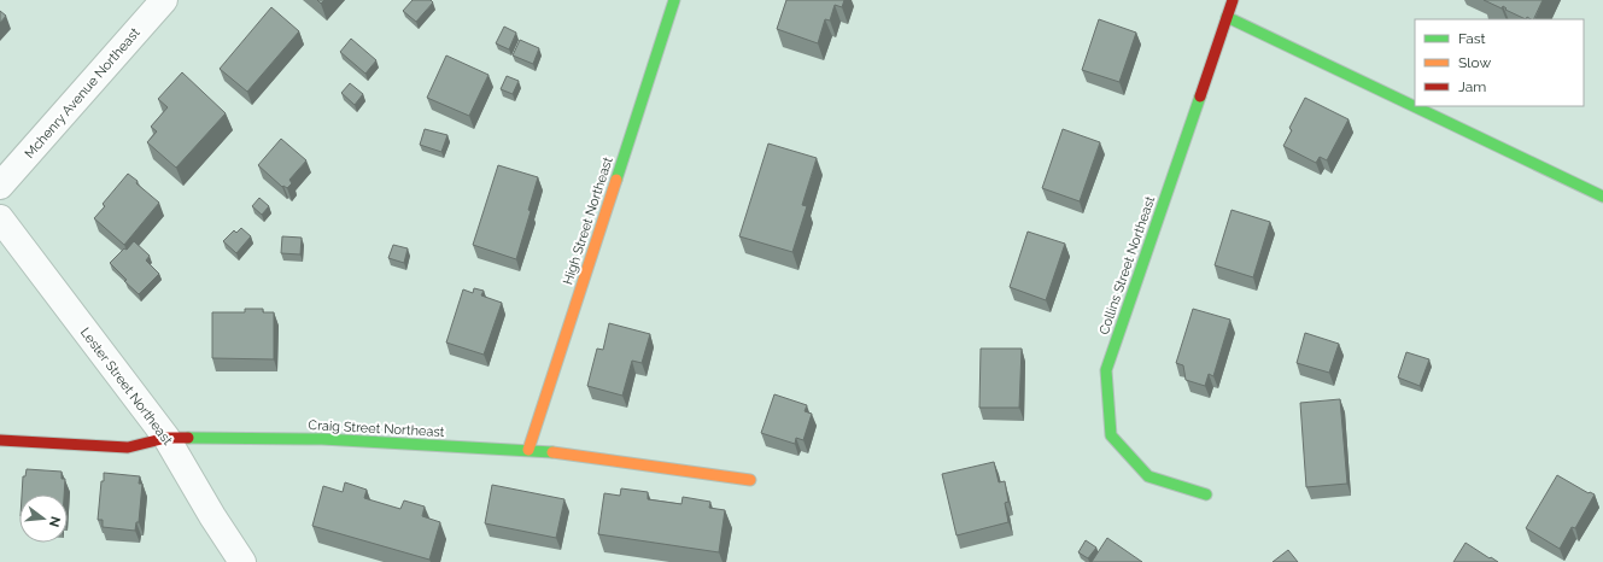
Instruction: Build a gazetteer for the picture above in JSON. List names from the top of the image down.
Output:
{
  "streets": {
    "street": [
      "Mchenry Avenue Northeast",
      "High Street Northeast",
      "Collins Street Northeast",
      "Lester Street Northeast",
      "Craig Street Northeast"
    ]
  },
  "crossings": [
    ["High Street Northeast", "Craig Street Northeast"],
    ["Lester Street Northeast", "Craig Street Northeast"]
  ],
  "legend": ["Fast", "Slow", "Jam"],
  "north": "right"
}
